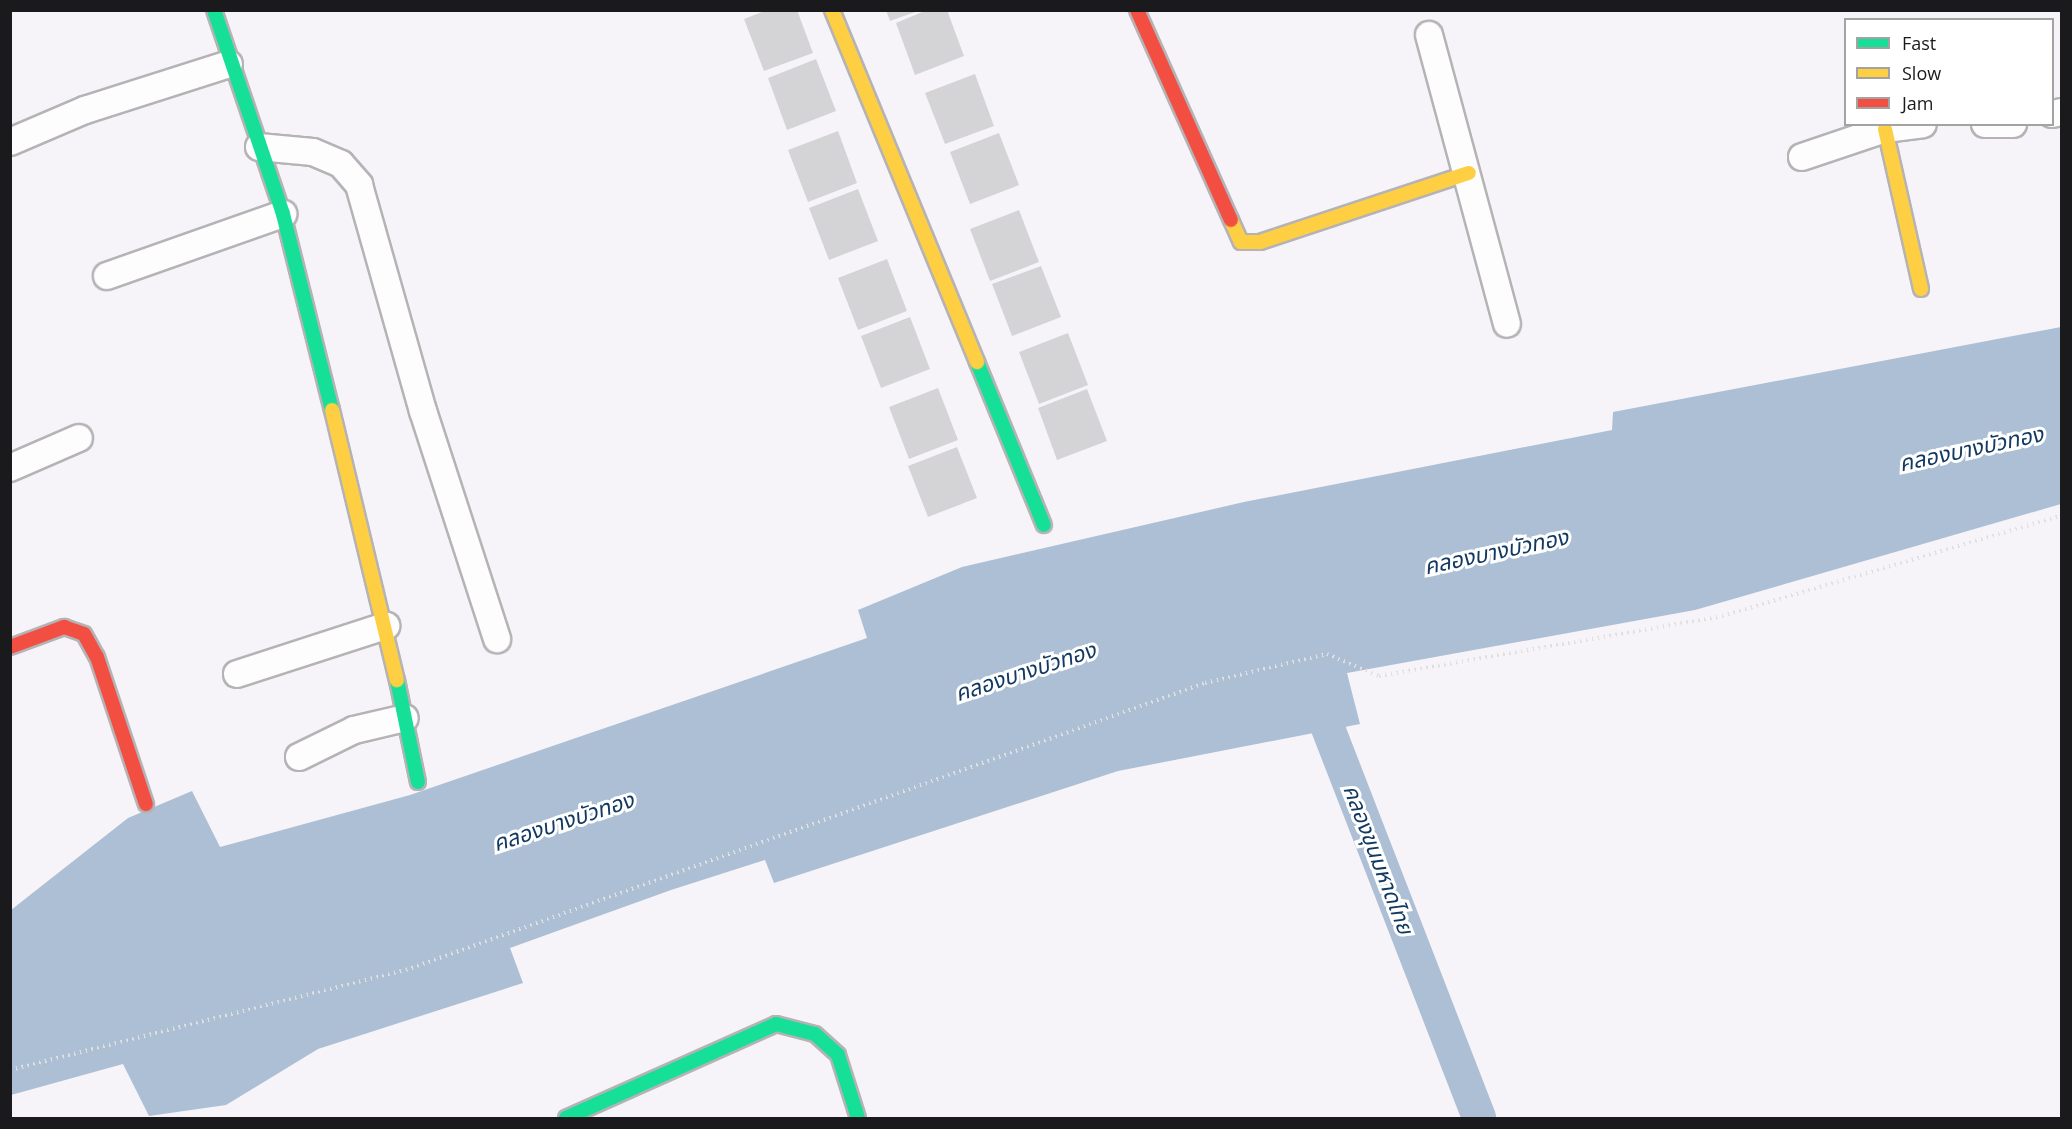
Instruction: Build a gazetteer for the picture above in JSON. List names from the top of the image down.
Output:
{
  "water": ["คลองบางบัวทอง", "คลองขุนมหาดไทย"],
  "legend": ["Fast", "Slow", "Jam"]
}
